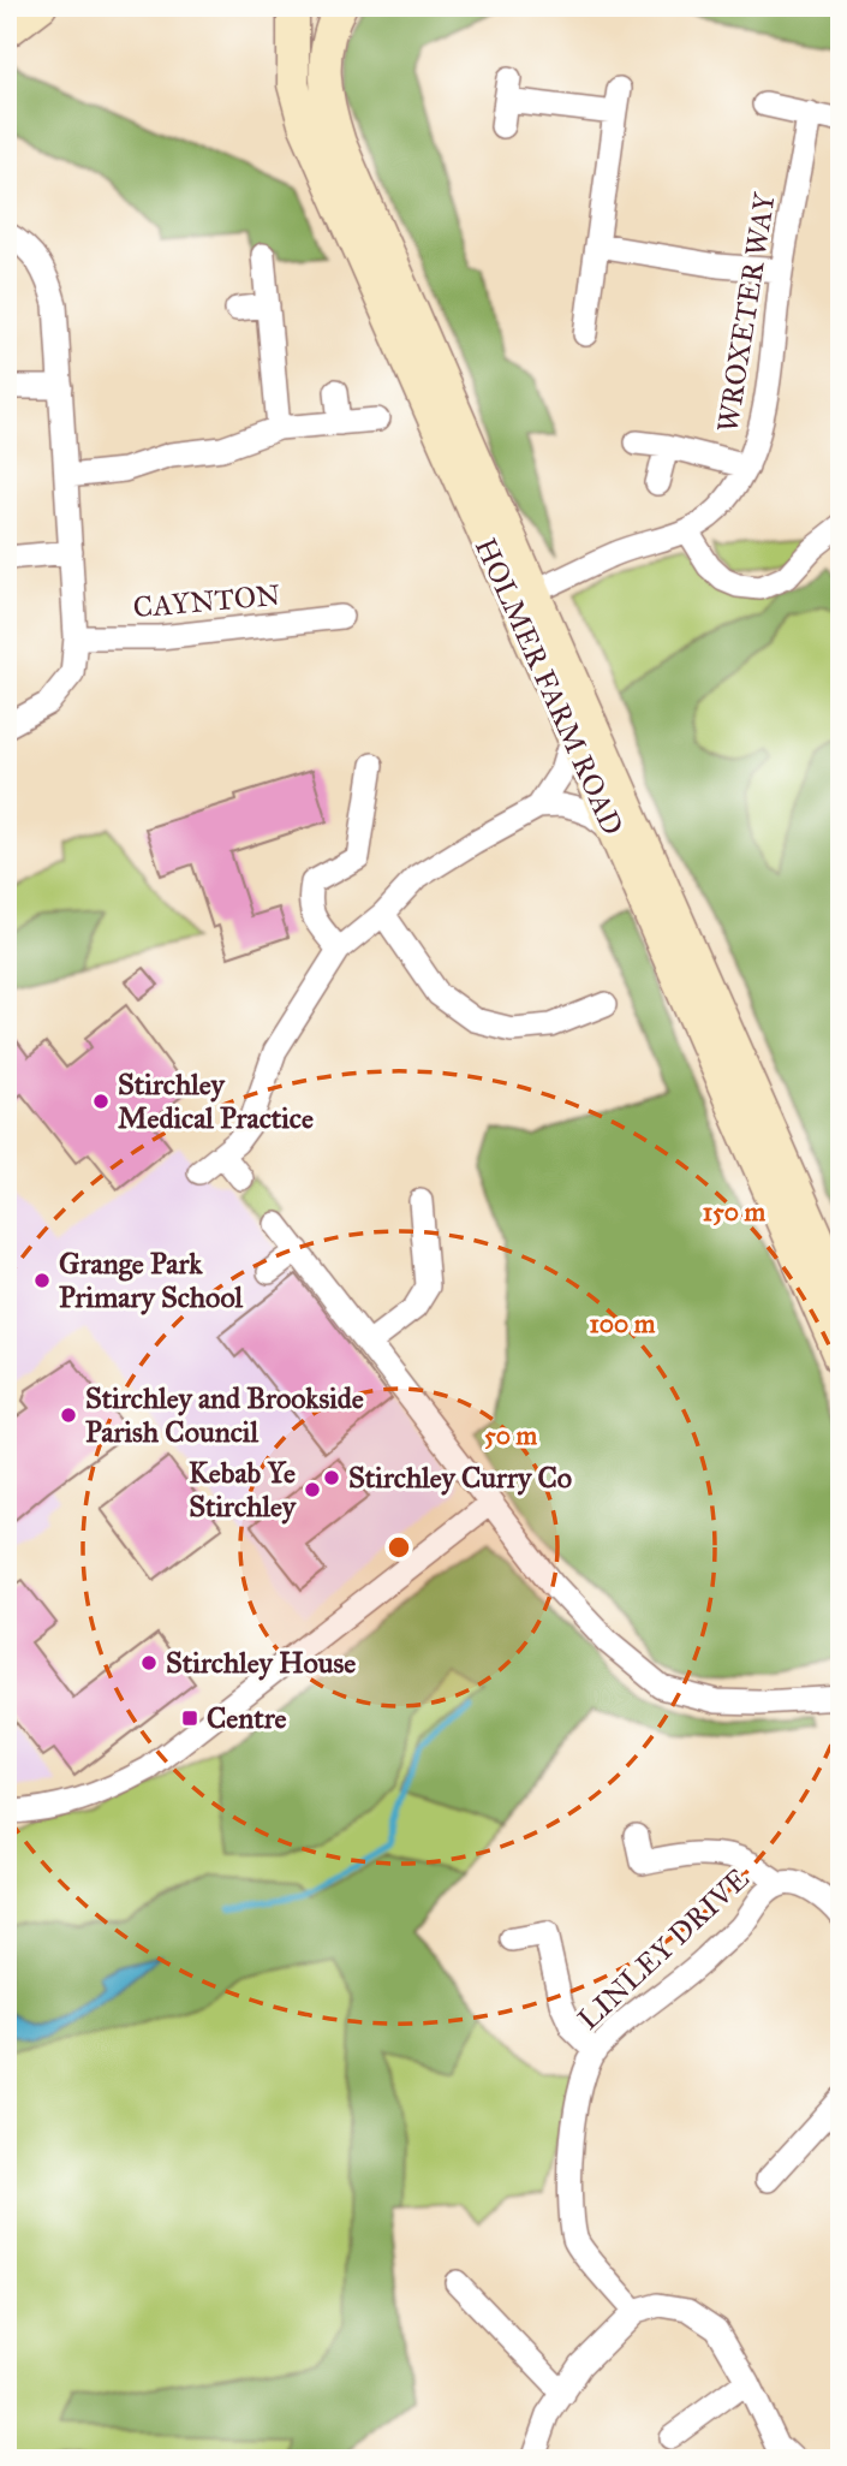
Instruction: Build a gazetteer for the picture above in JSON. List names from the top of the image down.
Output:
{
  "streets": {
    "street": [
      "WROXETER WAY",
      "CAYNTON",
      "HOLMER FARM ROAD",
      "LINLEY DRIVE"
    ]
  },
  "crossings": [
    ["WROXETER WAY", "HOLMER FARM ROAD"]
  ],
  "places": {
    "other": [
      "Stirchley Medical Practice",
      "Grange Park Primary School",
      "Stirchley and Brookside Parish Council",
      "Stirchley Curry Co",
      "Kebab Ye Stirchley",
      "Stirchley House"
    ],
    "transit": ["Centre"]
  },
  "rings": ["150 m", "100 m", "50 m"]
}
